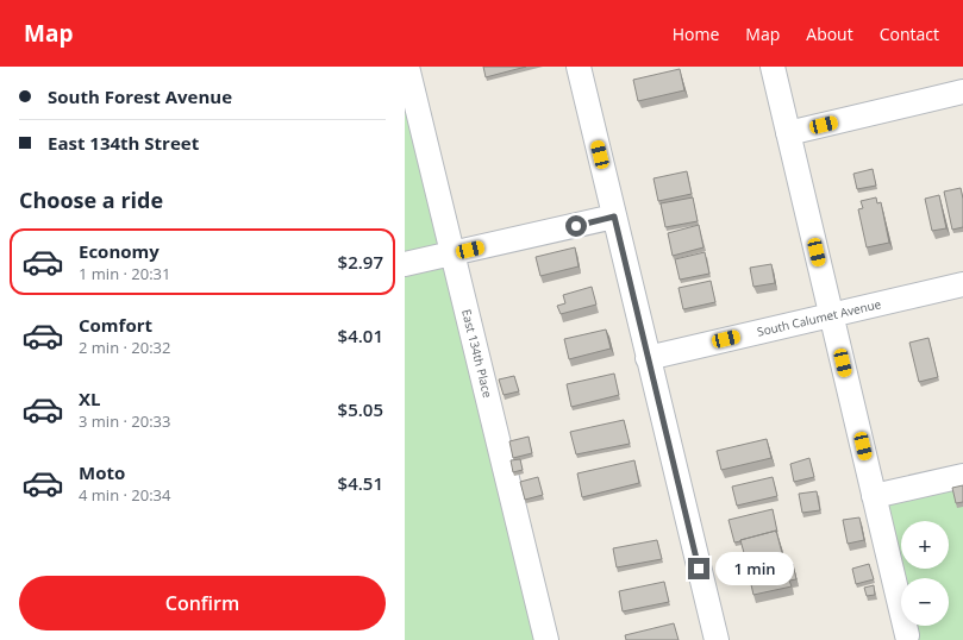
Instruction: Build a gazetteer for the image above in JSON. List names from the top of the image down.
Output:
{
  "streets": {
    "street": ["South Calumet Avenue", "East 134th Place"]
  },
  "page": {
    "header": "Map",
    "nav": [
      "Home",
      "Map",
      "About",
      "Contact"
    ],
    "banner": ["South Forest Avenue", "East 134th Street"],
    "heading": "Choose a ride",
    "list": [
      {
        "name": "Economy",
        "note": "1 min · 20:31",
        "value": "$2.97"
      },
      {
        "name": "Comfort",
        "note": "2 min · 20:32",
        "value": "$4.01"
      },
      {
        "name": "XL",
        "note": "3 min · 20:33",
        "value": "$5.05"
      },
      {
        "name": "Moto",
        "note": "4 min · 20:34",
        "value": "$4.51"
      }
    ],
    "map_buttons": ["+", "−"],
    "bubble": "1 min",
    "buttons": "Confirm"
  }
}
